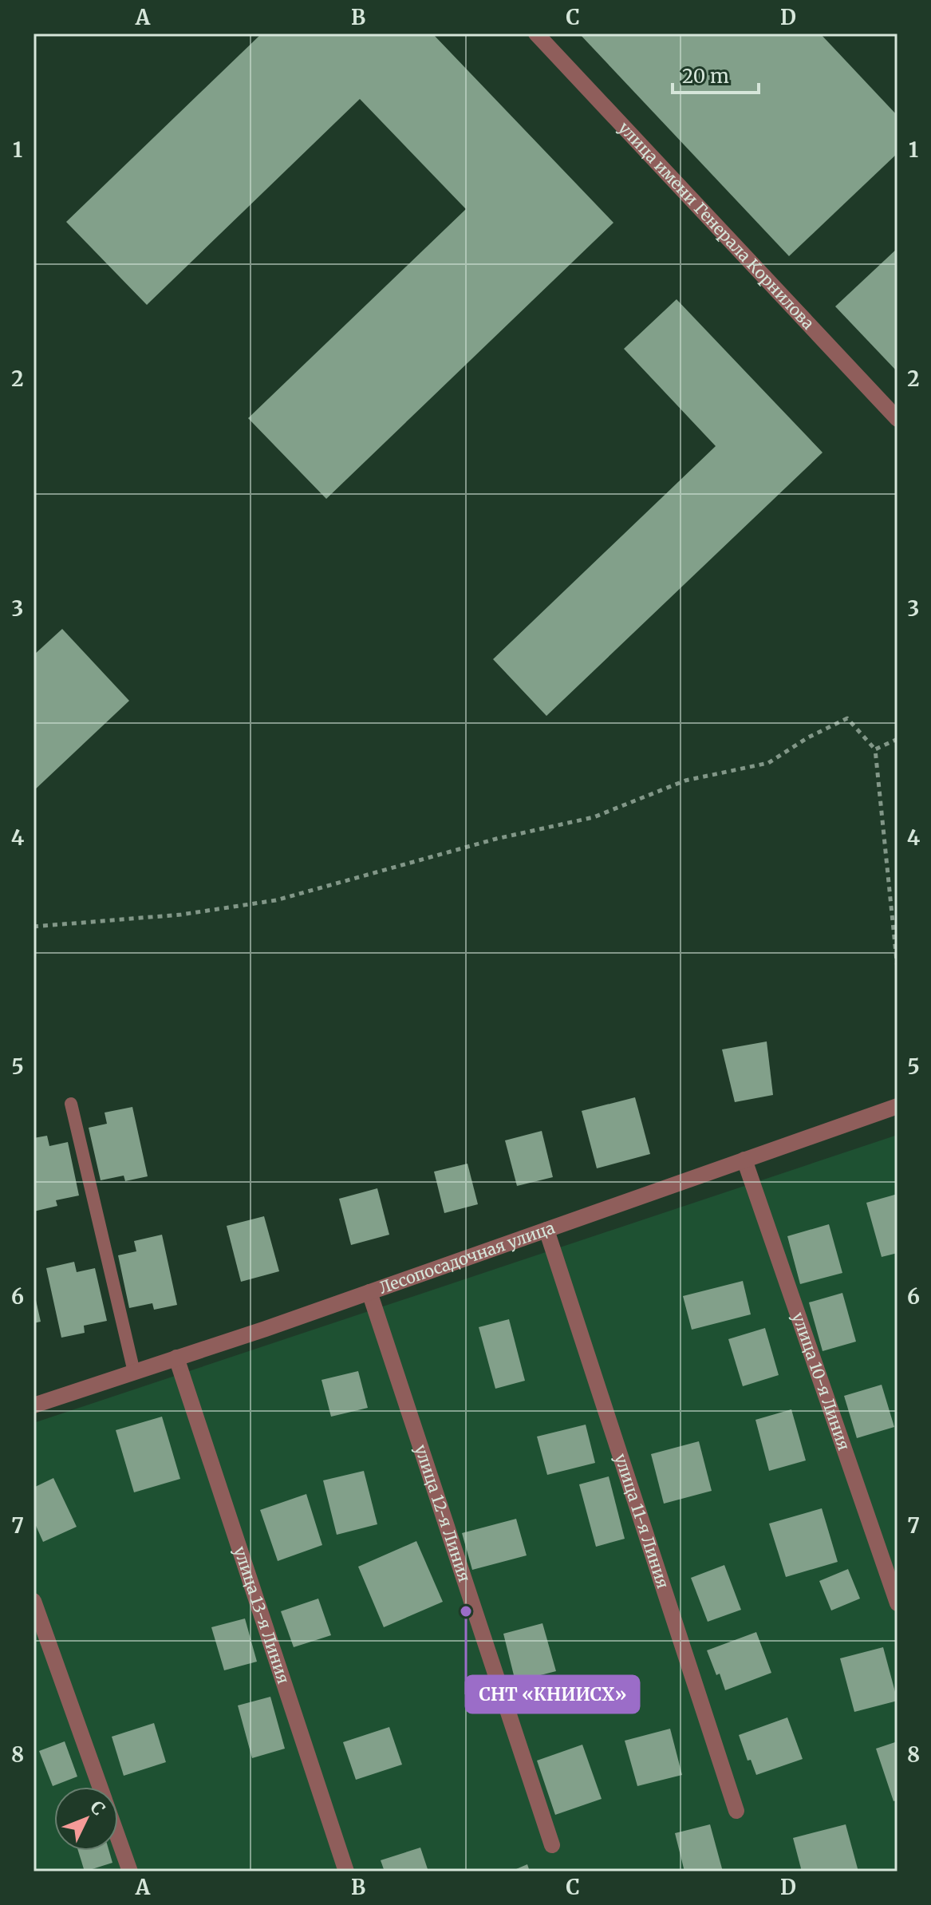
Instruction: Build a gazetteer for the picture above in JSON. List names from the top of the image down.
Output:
{
  "streets": {
    "street": [
      "улица имени Генерала Корнилова",
      "Лесопосадочная улица",
      "улица 10-я Линия",
      "улица 12-я Линия",
      "улица 11-я Линия",
      "улица 13-я Линия"
    ]
  },
  "crossings": [
    ["Лесопосадочная улица", "улица 10-я Линия"],
    ["Лесопосадочная улица", "улица 12-я Линия"],
    ["Лесопосадочная улица", "улица 11-я Линия"],
    ["Лесопосадочная улица", "улица 13-я Линия"]
  ],
  "places": ["СНТ «КНИИСХ»"],
  "scale_bar": "20 m",
  "north": "top right",
  "grid": {
    "columns": [
      "A",
      "B",
      "C",
      "D"
    ],
    "rows": [
      "1",
      "2",
      "3",
      "4",
      "5",
      "6",
      "7",
      "8"
    ]
  }
}
